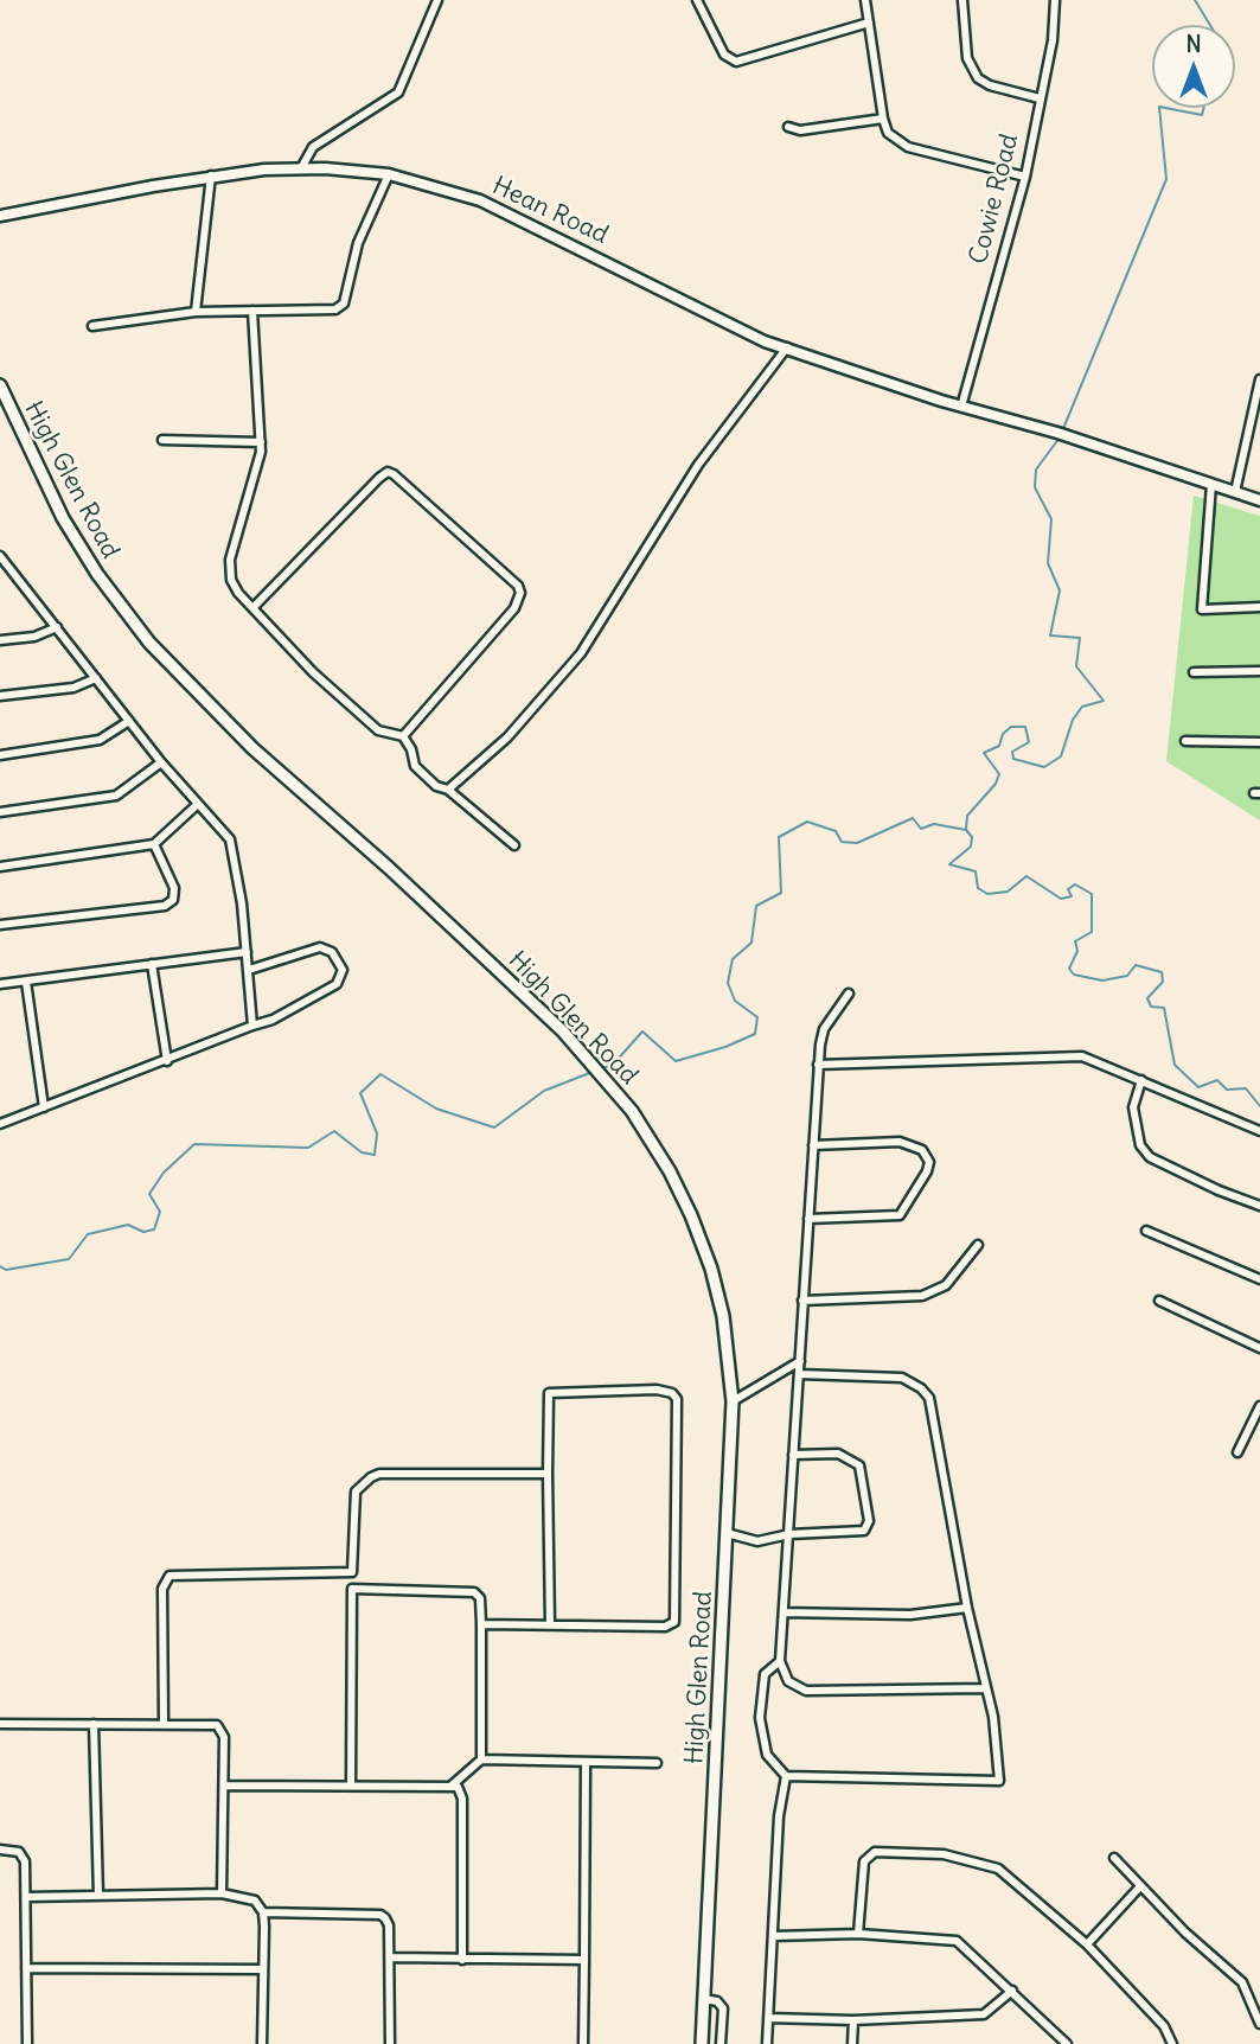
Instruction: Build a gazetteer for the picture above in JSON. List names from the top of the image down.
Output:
{
  "streets": {
    "main road": ["High Glen Road"],
    "street": ["Cowie Road", "Hean Road"]
  },
  "crossings": [
    ["Cowie Road", "Hean Road"]
  ],
  "north": "top"
}
